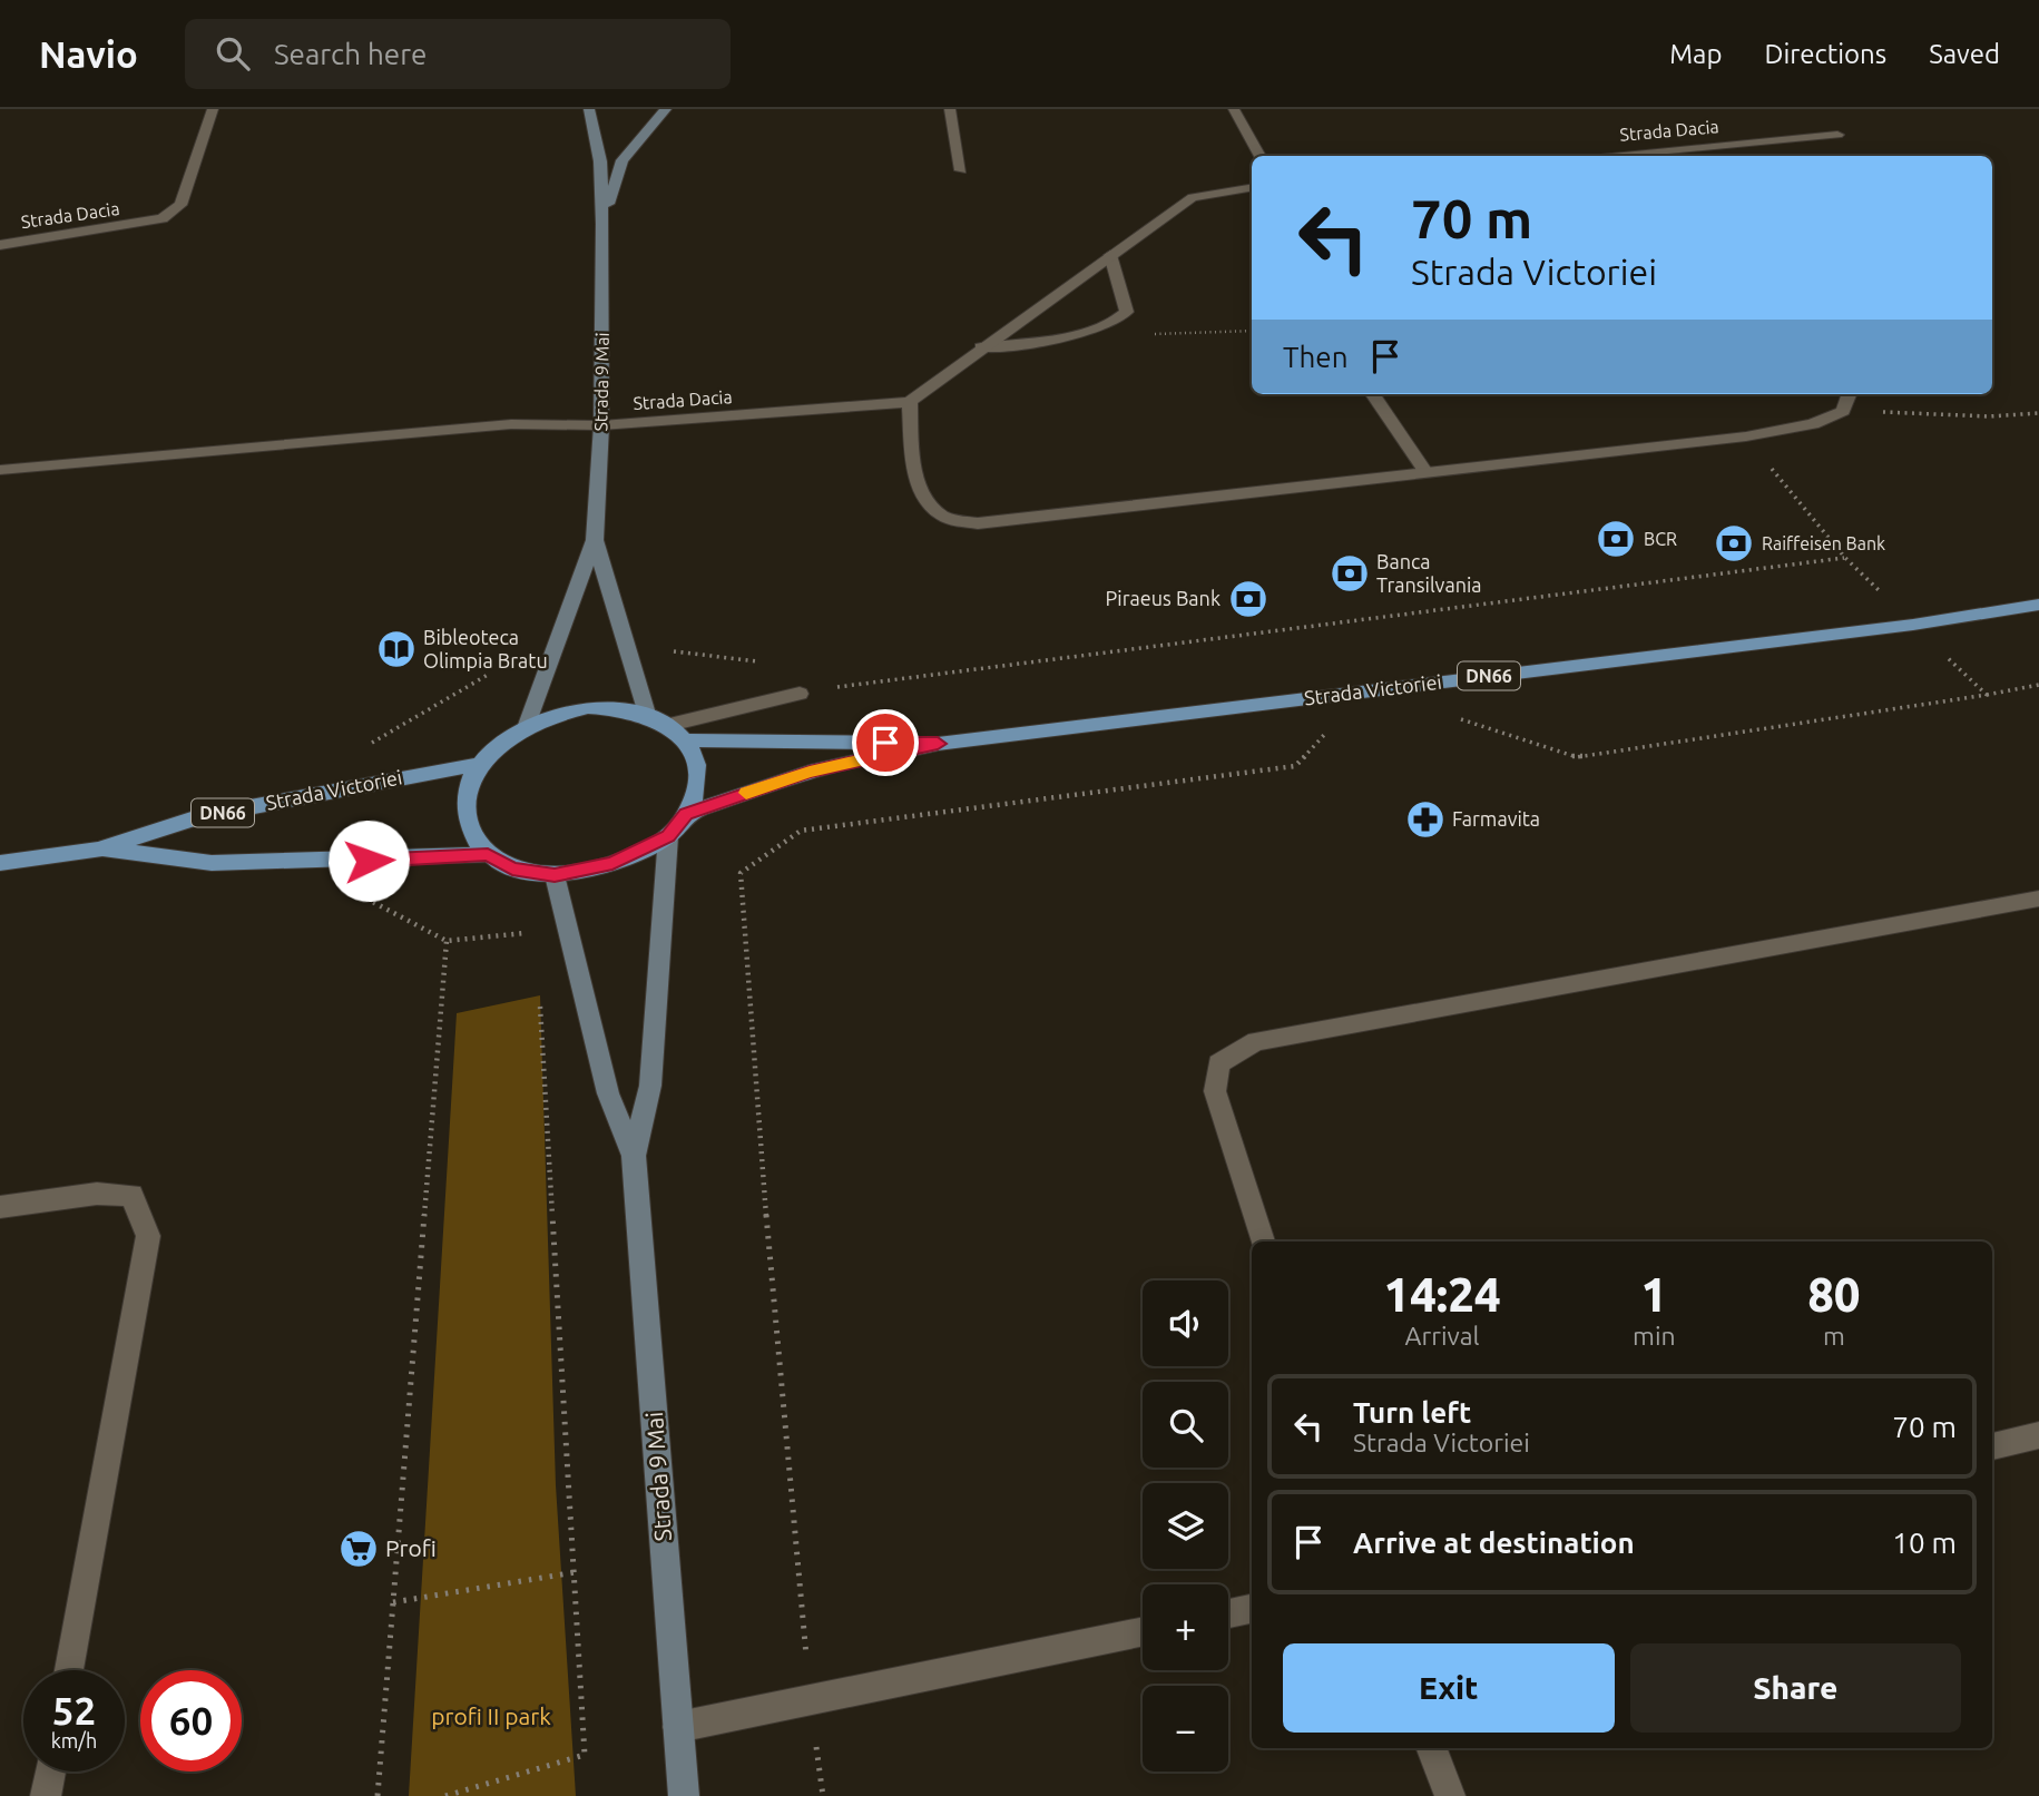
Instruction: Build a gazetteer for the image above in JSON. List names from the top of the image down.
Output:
{
  "streets": {
    "main road": ["Strada 9 Mai", "DN66", "Strada Victoriei"],
    "street": ["Strada Dacia"]
  },
  "crossings": [
    ["Strada Dacia", "Strada 9 Mai"],
    ["Strada 9 Mai", "Strada Victoriei"]
  ],
  "parks": ["profi II park"],
  "places": {
    "bank": [
      "BCR",
      "Raiffeisen Bank",
      "Banca Transilvania",
      "Piraeus Bank"
    ],
    "library": ["Bibleoteca Olimpia Bratu"],
    "pharmacy": ["Farmavita"],
    "supermarket": ["Profi"]
  },
  "page": {
    "header": "Navio",
    "search": "Search here",
    "nav": ["Map", "Directions", "Saved"],
    "turn": ["70 m", "Strada Victoriei"],
    "then": "Then",
    "eta": [
      "14:24",
      "Arrival",
      "1",
      "min",
      "80",
      "m"
    ],
    "map_buttons": ["+", "−"],
    "list": [
      {
        "name": "Turn left",
        "note": "Strada Victoriei",
        "value": "70 m"
      },
      {
        "name": "Arrive at destination",
        "value": "10 m"
      }
    ],
    "buttons": ["Exit", "Share"],
    "speed": "52 km/h",
    "limit": "60"
  }
}
